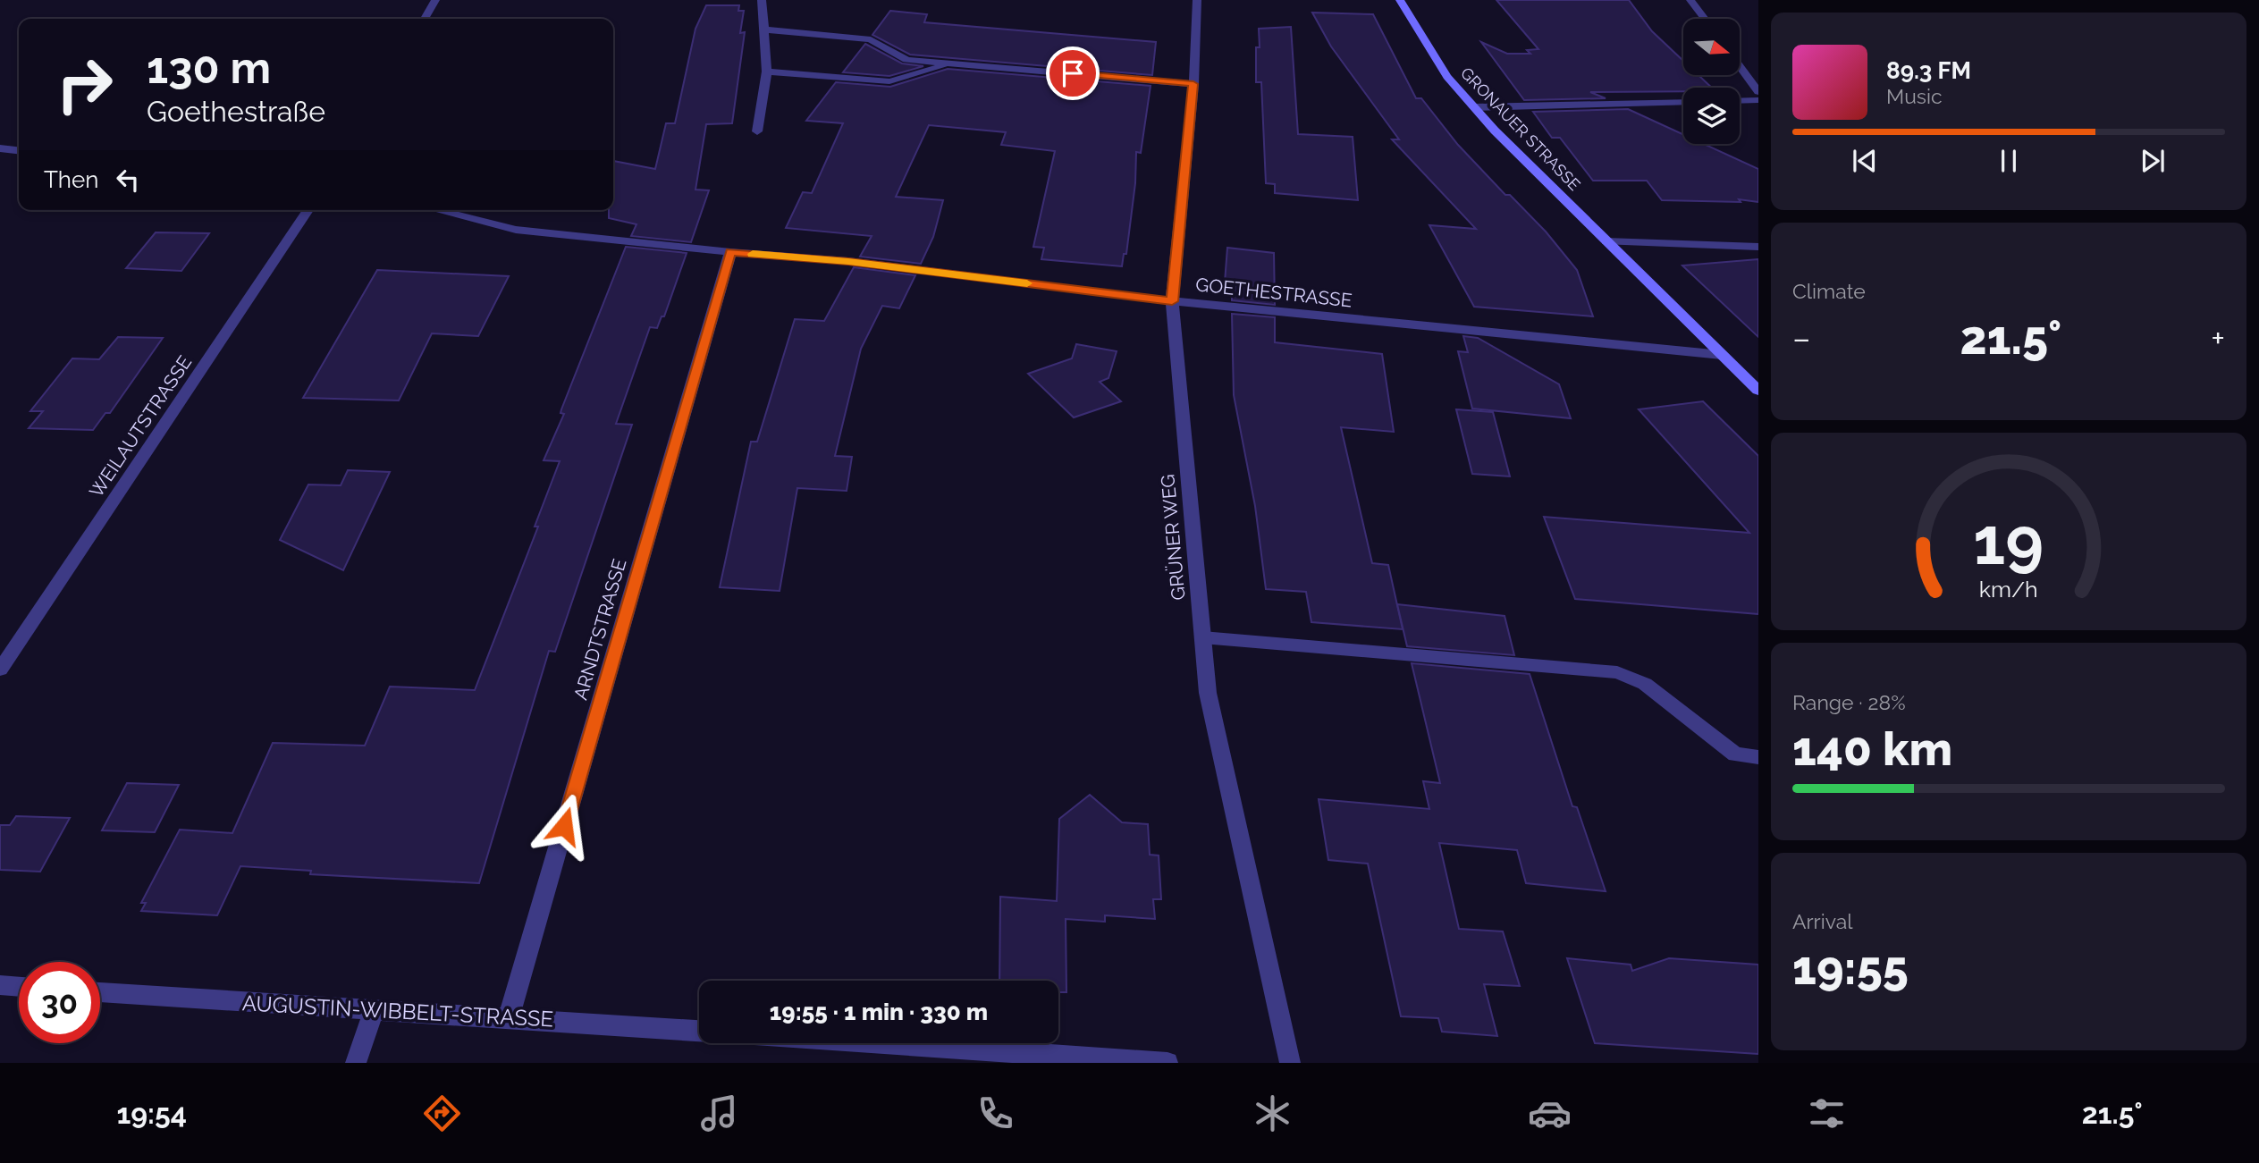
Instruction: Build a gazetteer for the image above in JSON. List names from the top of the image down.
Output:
{
  "streets": {
    "main road": ["GRONAUER STRASSE"],
    "street": [
      "GOETHESTRASSE",
      "WEILAUTSTRASSE",
      "GRÜNER WEG",
      "ARNDTSTRASSE",
      "AUGUSTIN-WIBBELT-STRASSE"
    ]
  },
  "crossings": [
    ["GRONAUER STRASSE", "GOETHESTRASSE"],
    ["GOETHESTRASSE", "GRÜNER WEG"],
    ["GOETHESTRASSE", "ARNDTSTRASSE"],
    ["ARNDTSTRASSE", "AUGUSTIN-WIBBELT-STRASSE"]
  ],
  "north": "right",
  "page": {
    "turn": ["130 m", "Goethestraße"],
    "song": ["89.3 FM", "Music"],
    "then": "Then",
    "tile": [
      "Climate",
      ["Range · 28%", "140 km"],
      ["Arrival", "19:55"]
    ],
    "heat": ["−", "21.5°", "+"],
    "limit": "30",
    "trip": "19:55 · 1 min · 330 m",
    "tabs": ["19:54", "21.5°"],
    "gauge": ["19", "km/h"]
  }
}
